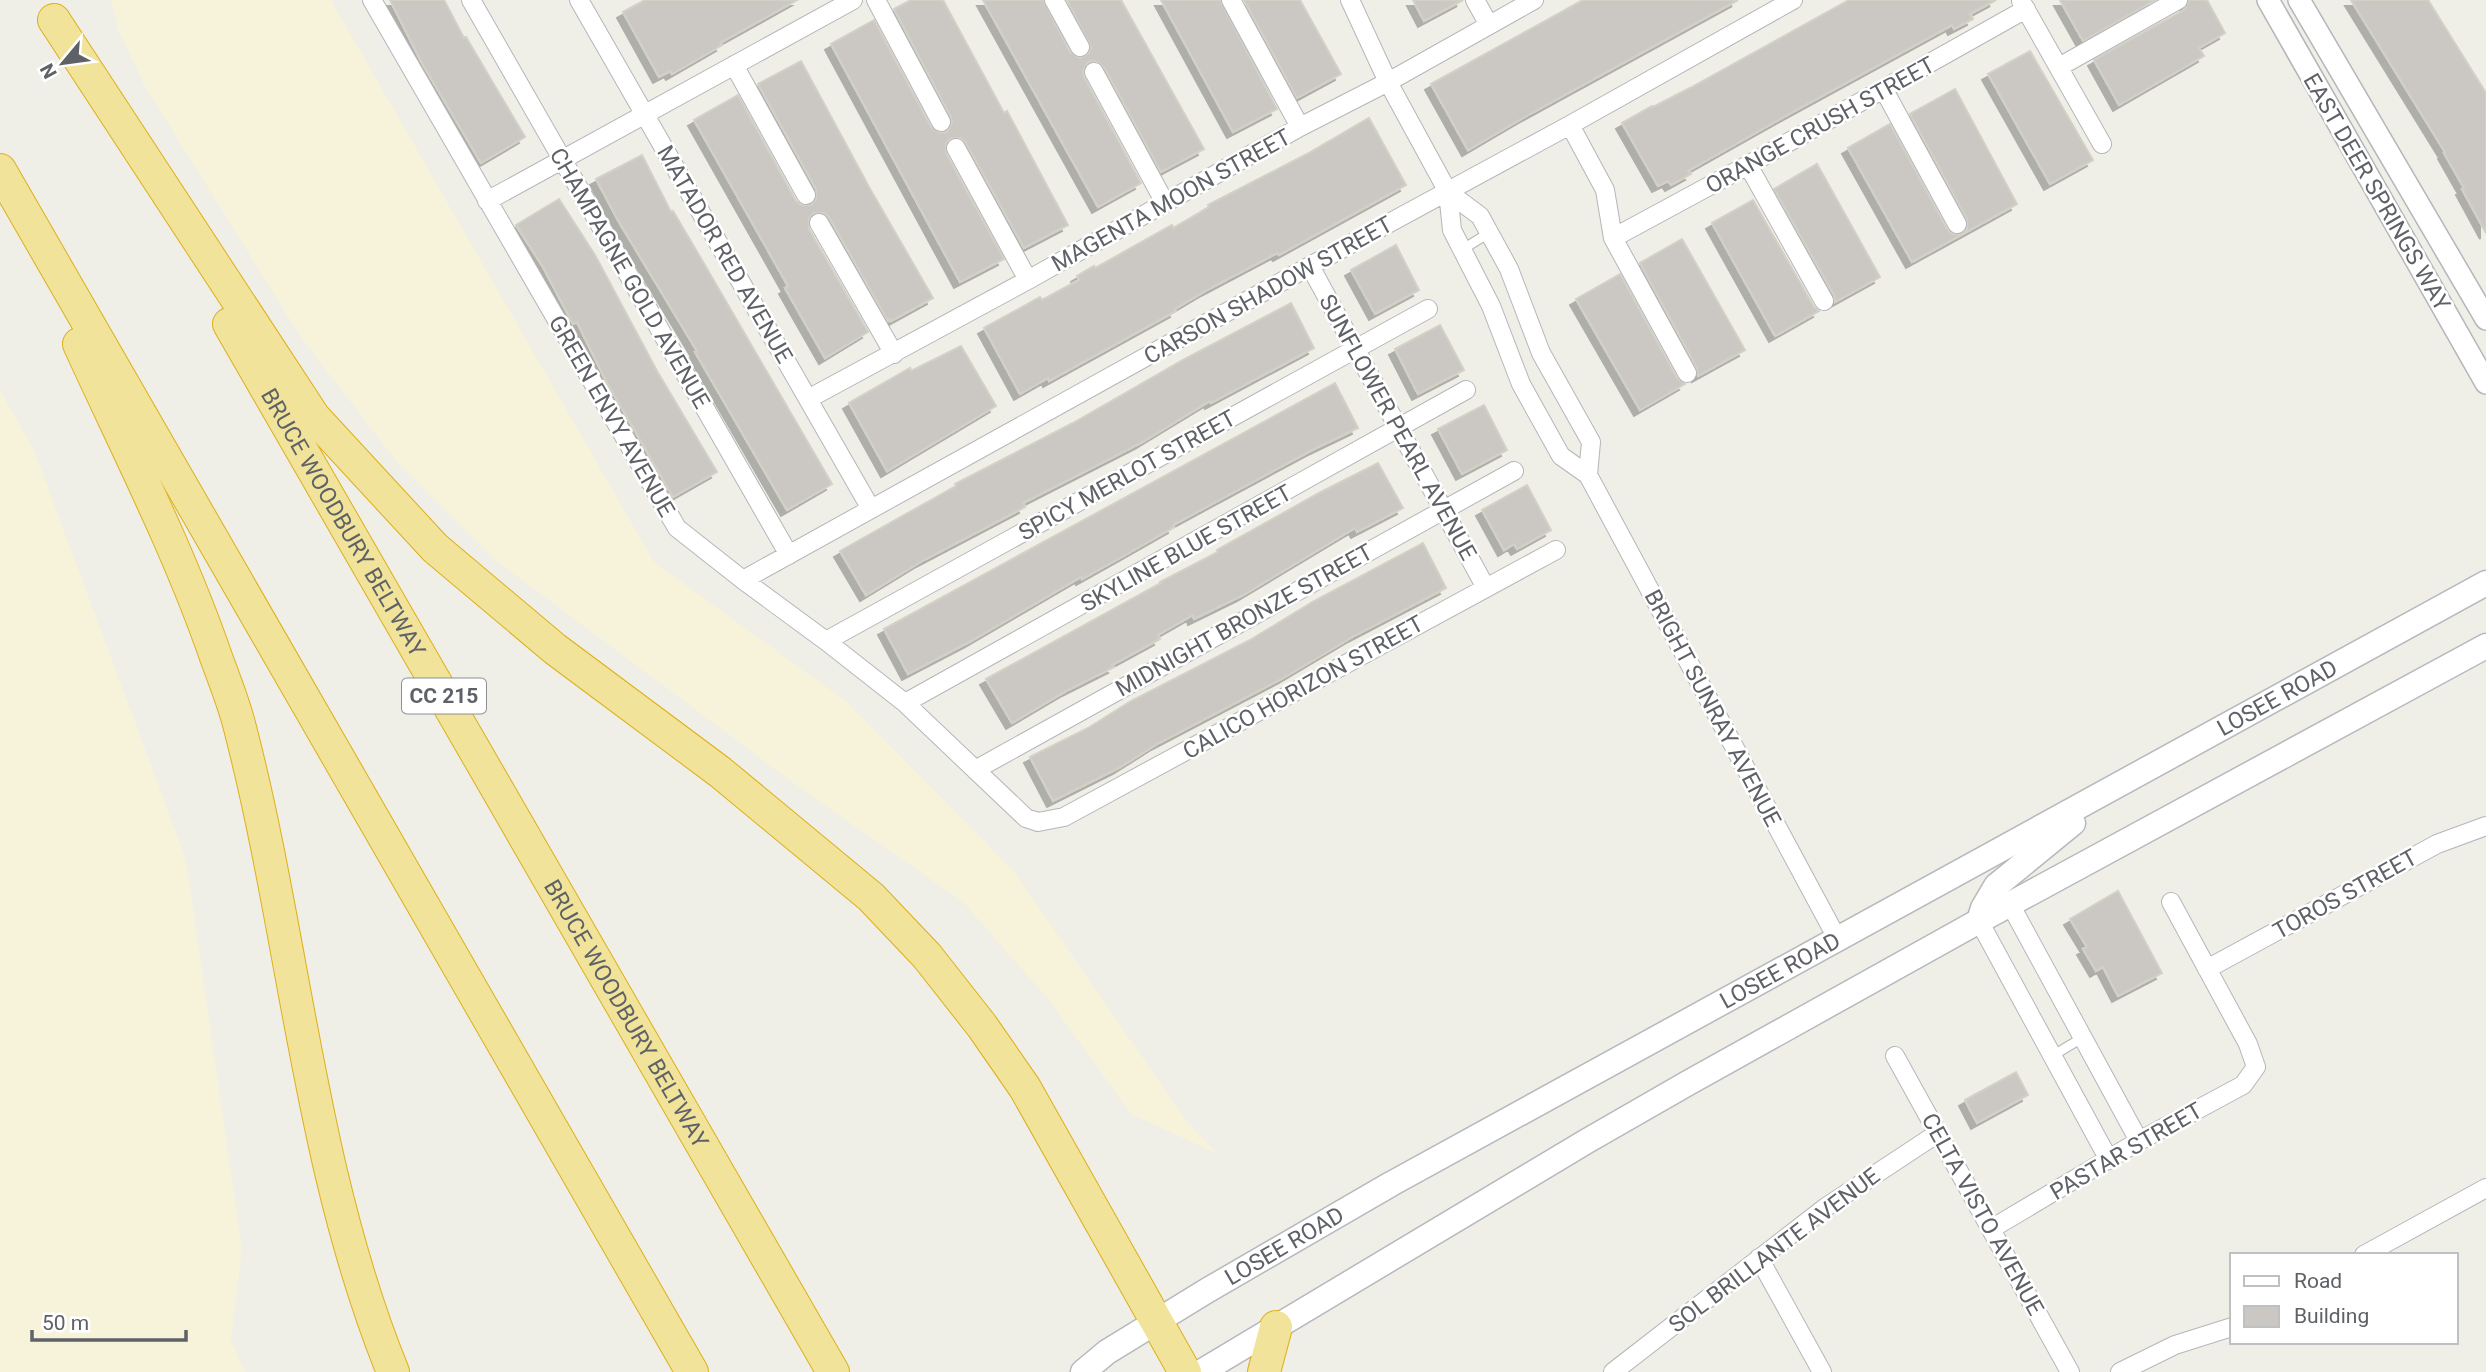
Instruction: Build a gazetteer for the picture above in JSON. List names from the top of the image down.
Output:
{
  "streets": {
    "highway": ["BRUCE WOODBURY BELTWAY", "CC 215"],
    "main road": ["LOSEE ROAD"],
    "street": [
      "ORANGE CRUSH STREET",
      "EAST DEER SPRINGS WAY",
      "MAGENTA MOON STREET",
      "MATADOR RED AVENUE",
      "CHAMPAGNE GOLD AVENUE",
      "CARSON SHADOW STREET",
      "GREEN ENVY AVENUE",
      "SUNFLOWER PEARL AVENUE",
      "SPICY MERLOT STREET",
      "SKYLINE BLUE STREET",
      "MIDNIGHT BRONZE STREET",
      "CALICO HORIZON STREET",
      "BRIGHT SUNRAY AVENUE",
      "TOROS STREET",
      "PASTAR STREET",
      "CELTA VISTO AVENUE",
      "SOL BRILLANTE AVENUE"
    ]
  },
  "crossings": [
    ["MAGENTA MOON STREET", "MATADOR RED AVENUE"],
    ["MATADOR RED AVENUE", "CARSON SHADOW STREET"],
    ["CHAMPAGNE GOLD AVENUE", "CARSON SHADOW STREET"],
    ["CARSON SHADOW STREET", "GREEN ENVY AVENUE"],
    ["CARSON SHADOW STREET", "SUNFLOWER PEARL AVENUE"],
    ["CARSON SHADOW STREET", "BRIGHT SUNRAY AVENUE"],
    ["GREEN ENVY AVENUE", "SPICY MERLOT STREET"],
    ["GREEN ENVY AVENUE", "SKYLINE BLUE STREET"],
    ["GREEN ENVY AVENUE", "MIDNIGHT BRONZE STREET"],
    ["GREEN ENVY AVENUE", "CALICO HORIZON STREET"],
    ["SUNFLOWER PEARL AVENUE", "SPICY MERLOT STREET"],
    ["SUNFLOWER PEARL AVENUE", "SKYLINE BLUE STREET"],
    ["SUNFLOWER PEARL AVENUE", "MIDNIGHT BRONZE STREET"],
    ["SUNFLOWER PEARL AVENUE", "CALICO HORIZON STREET"],
    ["LOSEE ROAD", "BRIGHT SUNRAY AVENUE"],
    ["TOROS STREET", "PASTAR STREET"],
    ["PASTAR STREET", "CELTA VISTO AVENUE"],
    ["CELTA VISTO AVENUE", "SOL BRILLANTE AVENUE"]
  ],
  "legend": ["Road", "Building"],
  "scale_bar": "50 m",
  "north": "bottom left"
}
